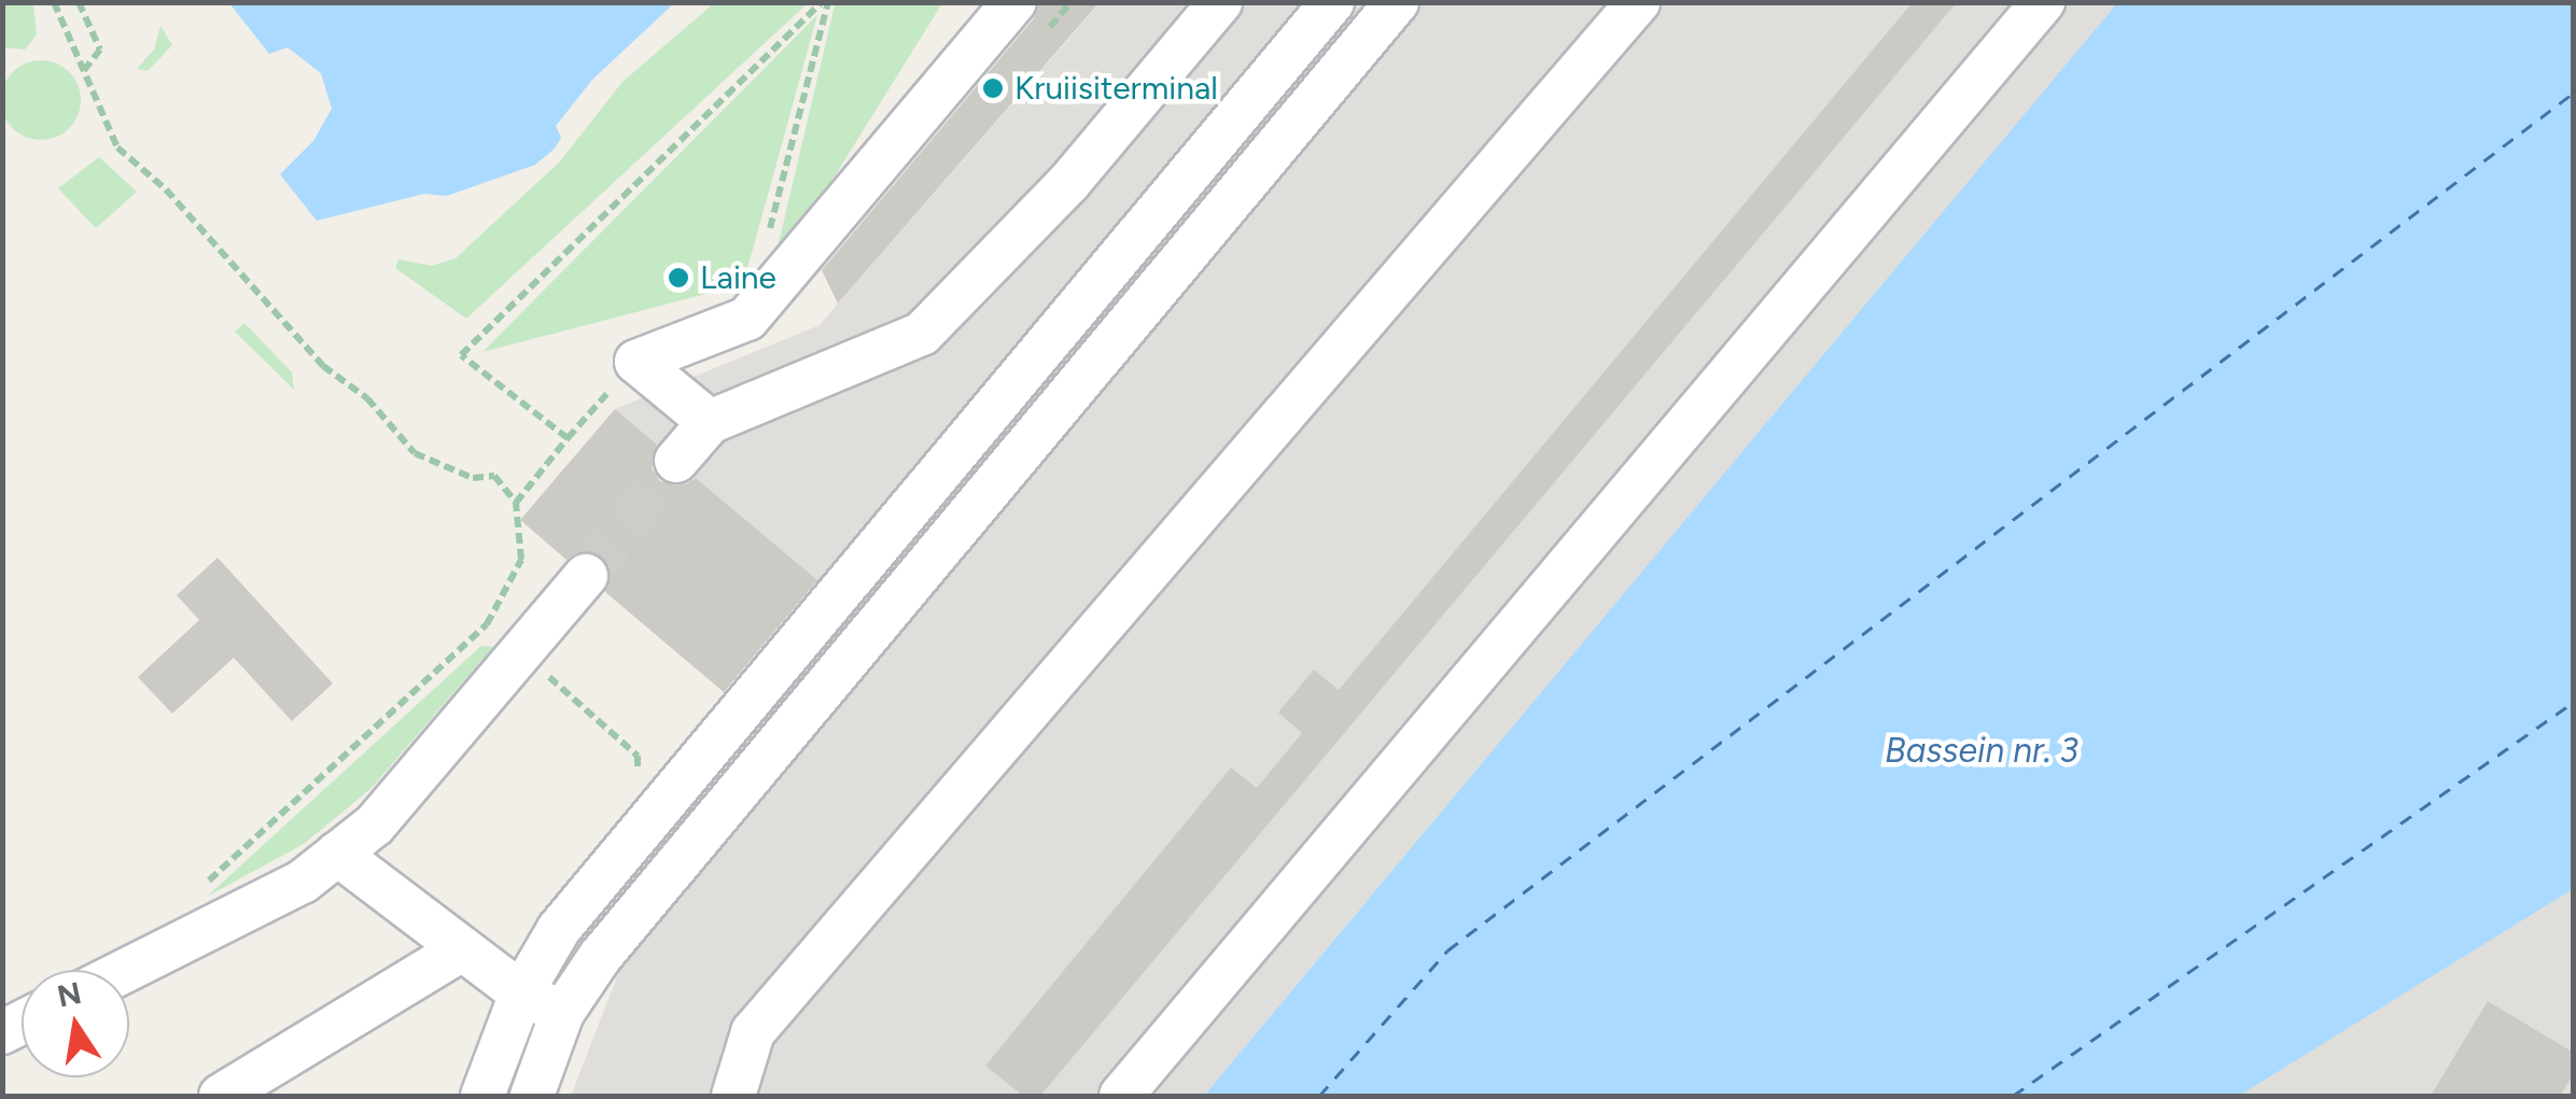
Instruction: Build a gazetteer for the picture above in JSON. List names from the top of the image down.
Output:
{
  "water": ["Bassein nr. 3"],
  "places": ["Kruiisiterminal", "Laine"],
  "north": "top"
}
